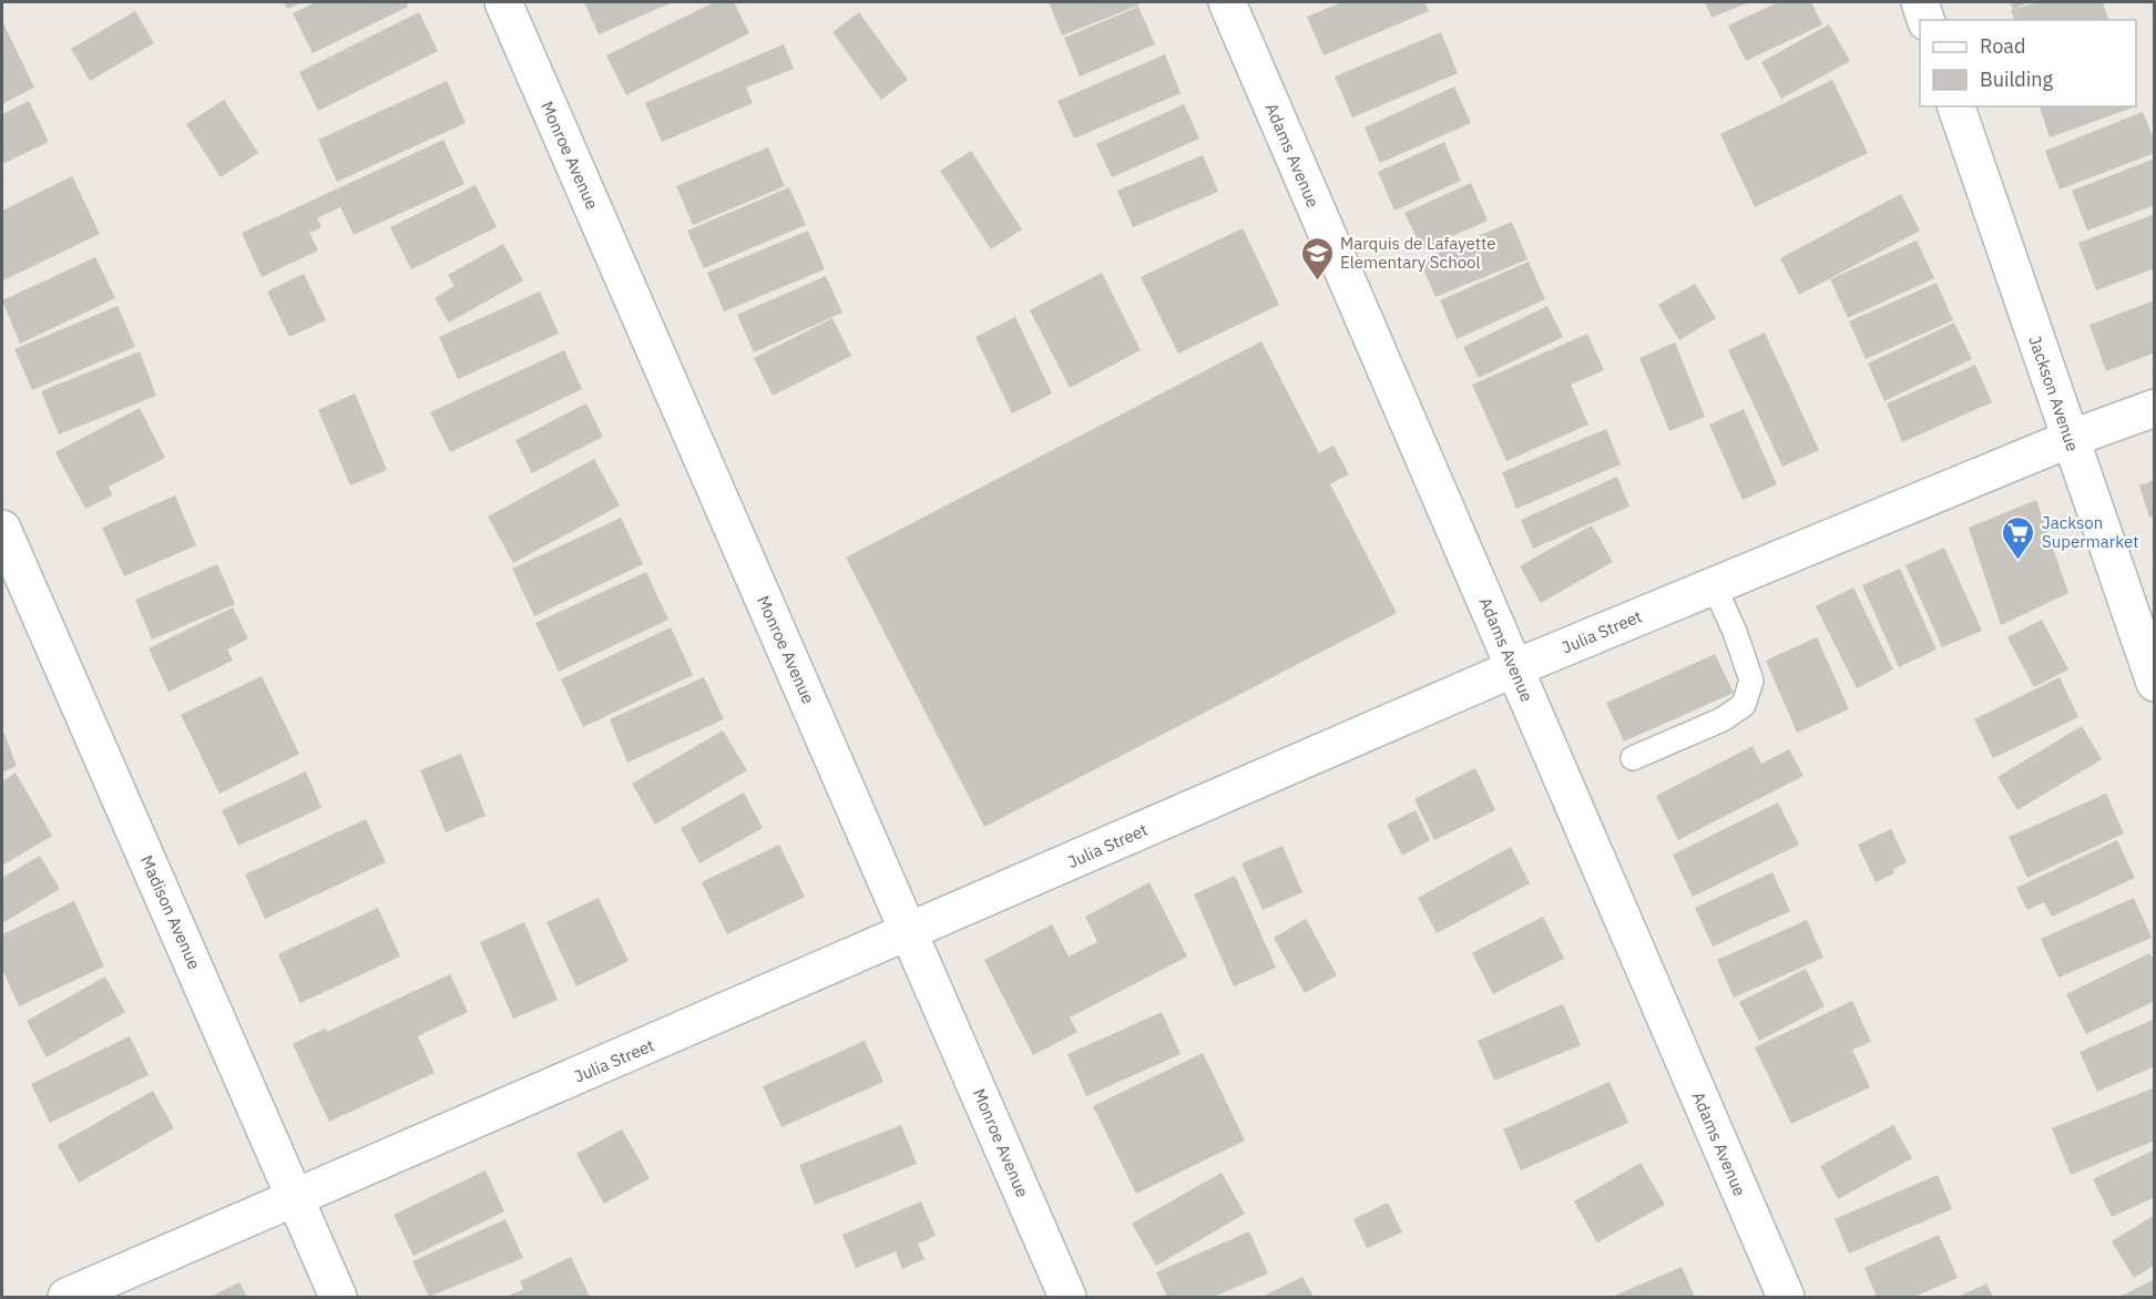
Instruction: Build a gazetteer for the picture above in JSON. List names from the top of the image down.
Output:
{
  "streets": {
    "street": [
      "Monroe Avenue",
      "Adams Avenue",
      "Jackson Avenue",
      "Julia Street",
      "Madison Avenue"
    ]
  },
  "crossings": [
    ["Monroe Avenue", "Julia Street"],
    ["Adams Avenue", "Julia Street"],
    ["Jackson Avenue", "Julia Street"],
    ["Julia Street", "Madison Avenue"]
  ],
  "places": {
    "school or university": ["Marquis de Lafayette Elementary School"],
    "supermarket": ["Jackson Supermarket"]
  },
  "legend": ["Road", "Building"]
}
